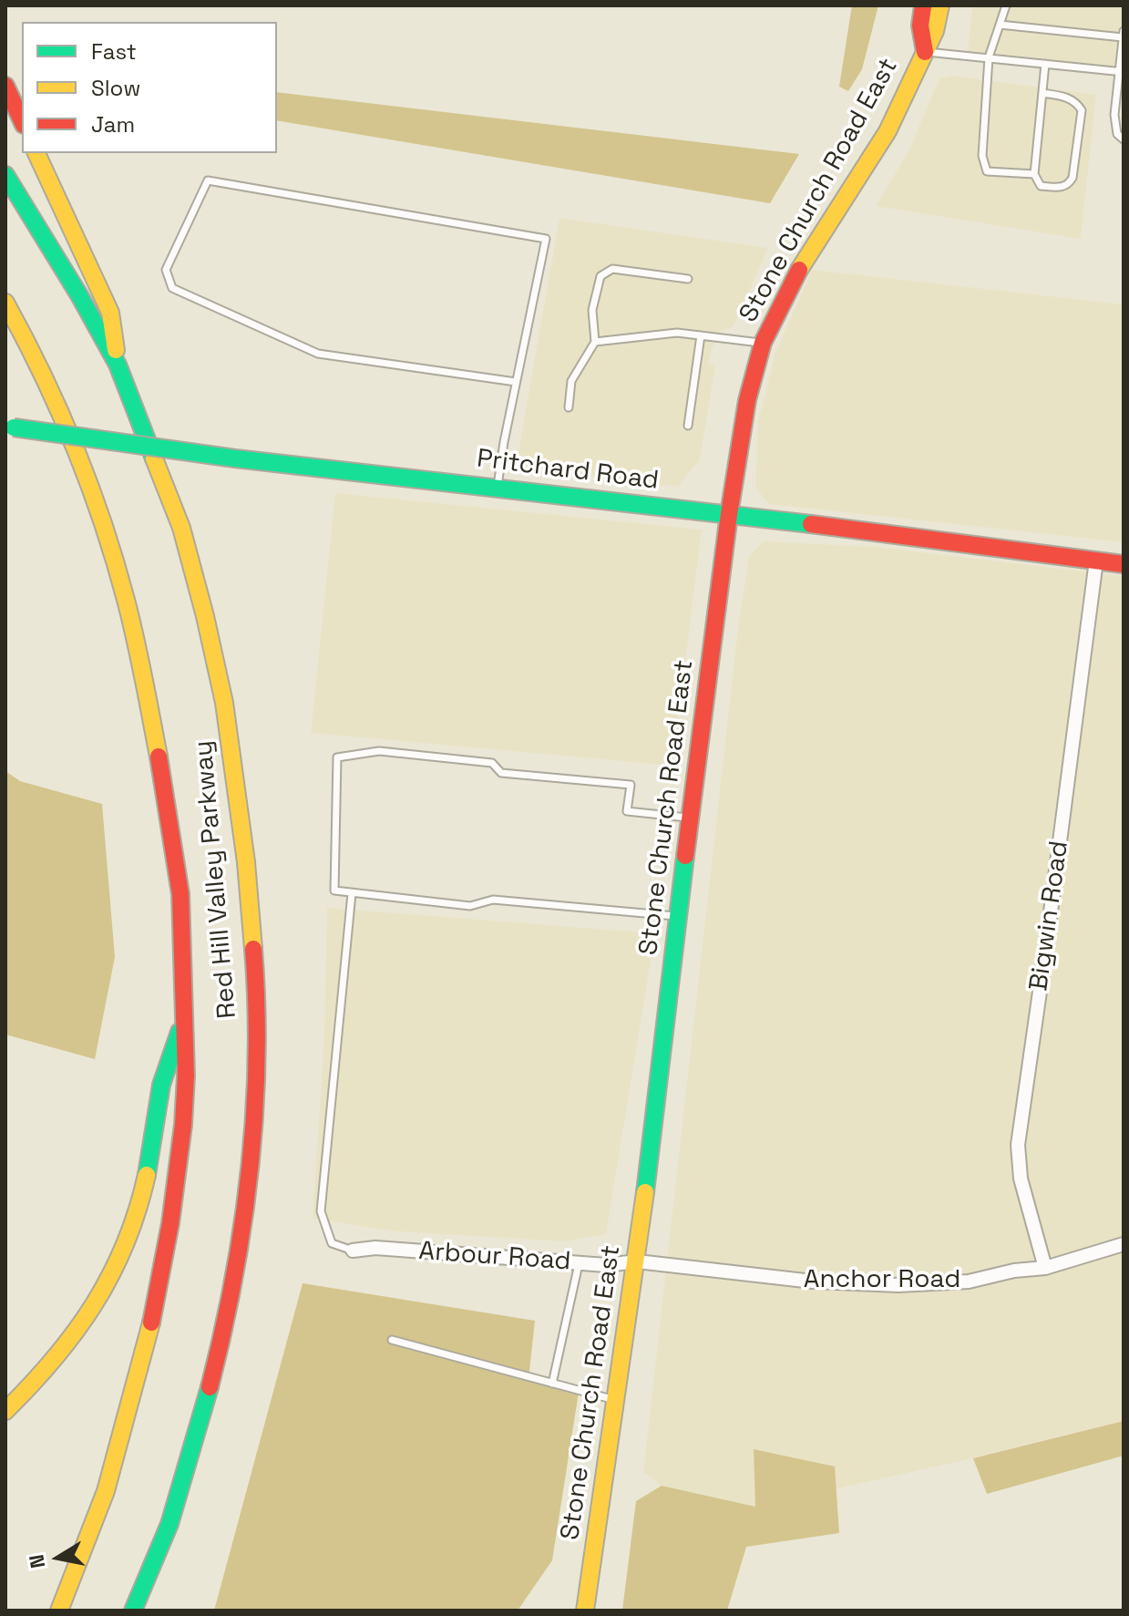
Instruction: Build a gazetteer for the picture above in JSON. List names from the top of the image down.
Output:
{
  "streets": {
    "main road": ["Stone Church Road East", "Pritchard Road", "Red Hill Valley Parkway"],
    "street": ["Bigwin Road", "Arbour Road", "Anchor Road"]
  },
  "crossings": [
    ["Stone Church Road East", "Pritchard Road"],
    ["Stone Church Road East", "Arbour Road"],
    ["Stone Church Road East", "Anchor Road"],
    ["Pritchard Road", "Bigwin Road"],
    ["Bigwin Road", "Anchor Road"],
    ["Arbour Road", "Anchor Road"]
  ],
  "legend": ["Fast", "Slow", "Jam"],
  "north": "left"
}
